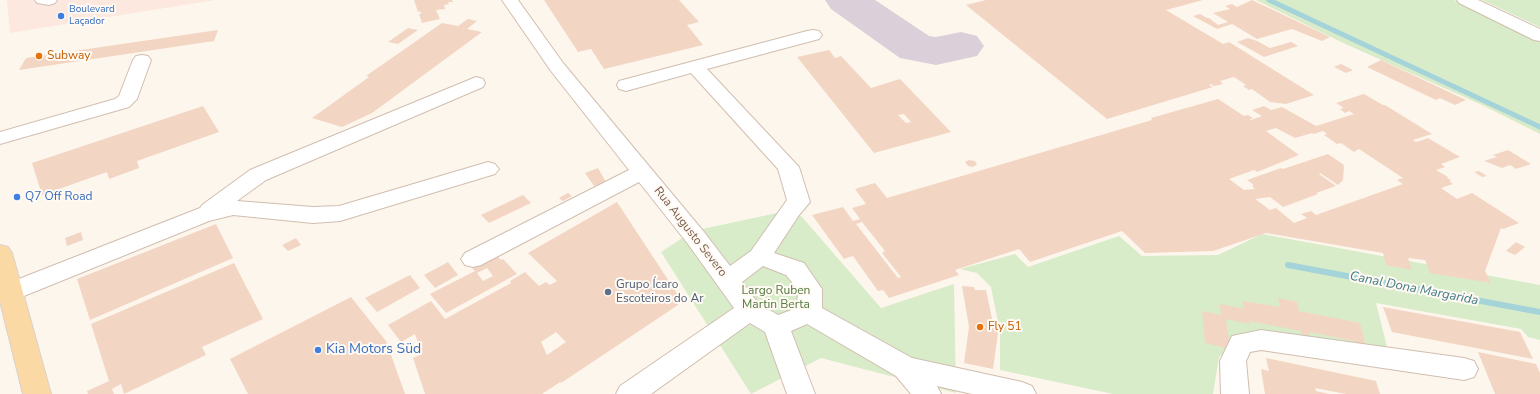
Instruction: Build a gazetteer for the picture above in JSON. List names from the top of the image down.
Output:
{
  "streets": {
    "street": ["Rua Augusto Severo"]
  },
  "water": ["Canal Dona Margarida"],
  "parks": ["Largo Ruben Martin Berta"],
  "places": [
    "Boulevard Laçador",
    "Subway",
    "Q7 Off Road",
    "Grupo Ícaro Escoteiros do Ar",
    "Fly 51",
    "Kia Motors Süd"
  ]
}
